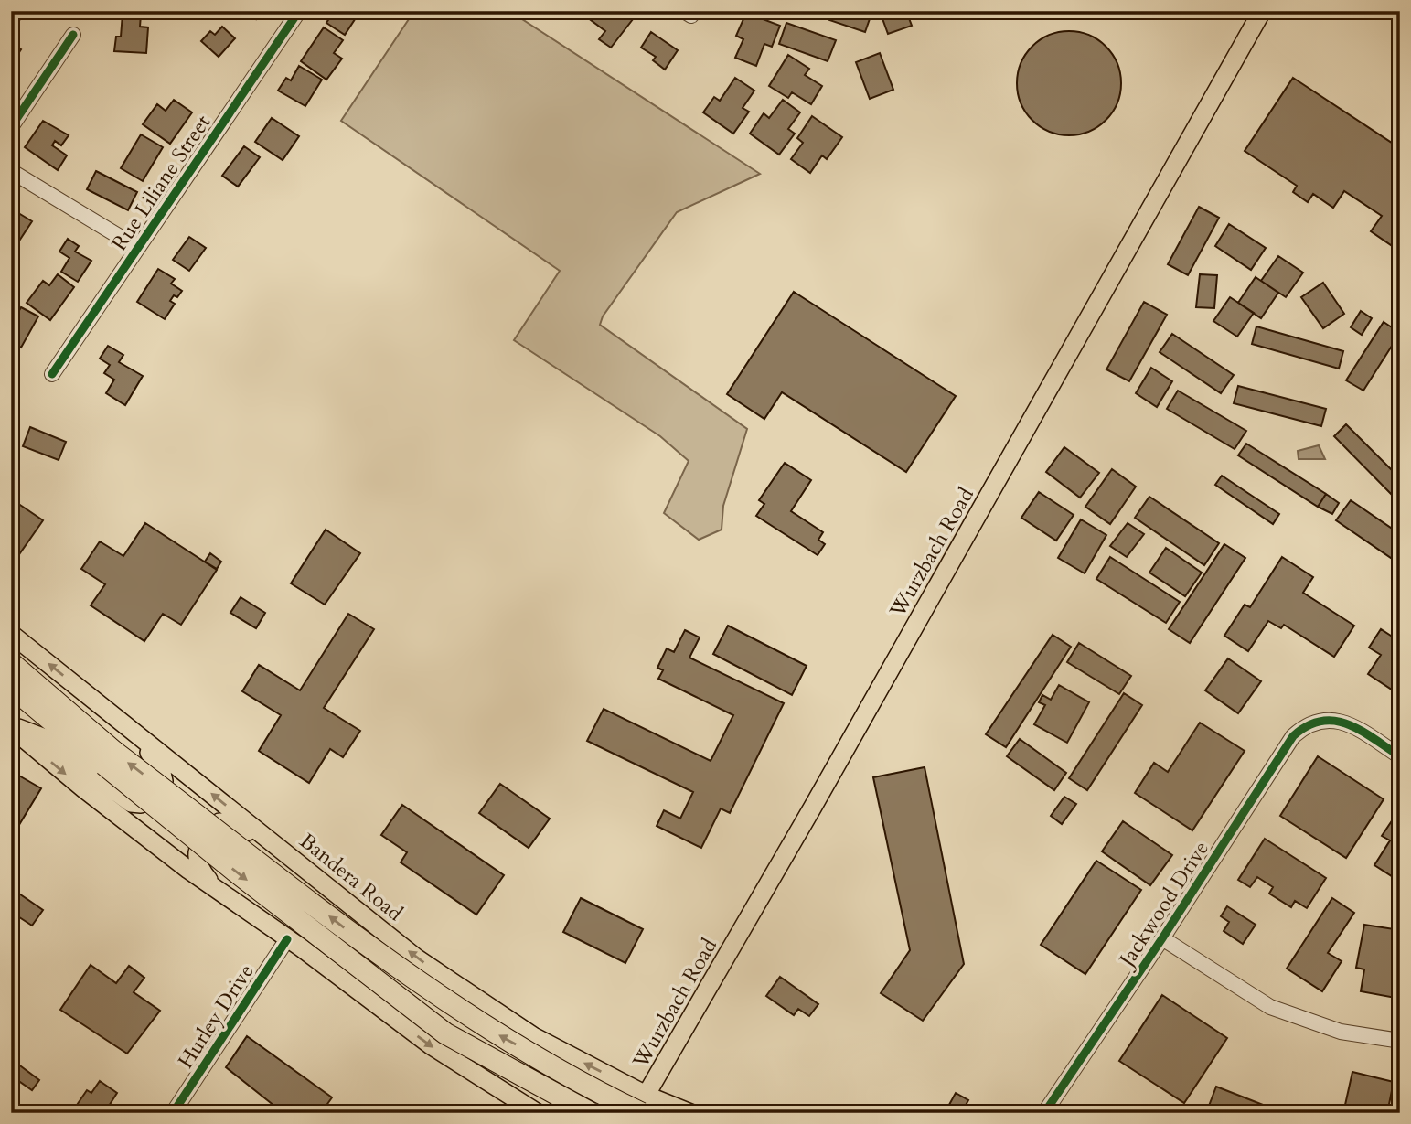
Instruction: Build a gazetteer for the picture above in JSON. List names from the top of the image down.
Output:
{
  "streets": {
    "main road": ["Wurzbach Road", "Bandera Road"],
    "street": ["Rue Liliane Street", "Jackwood Drive", "Hurley Drive"]
  },
  "crossings": [
    ["Wurzbach Road", "Bandera Road"]
  ]
}
